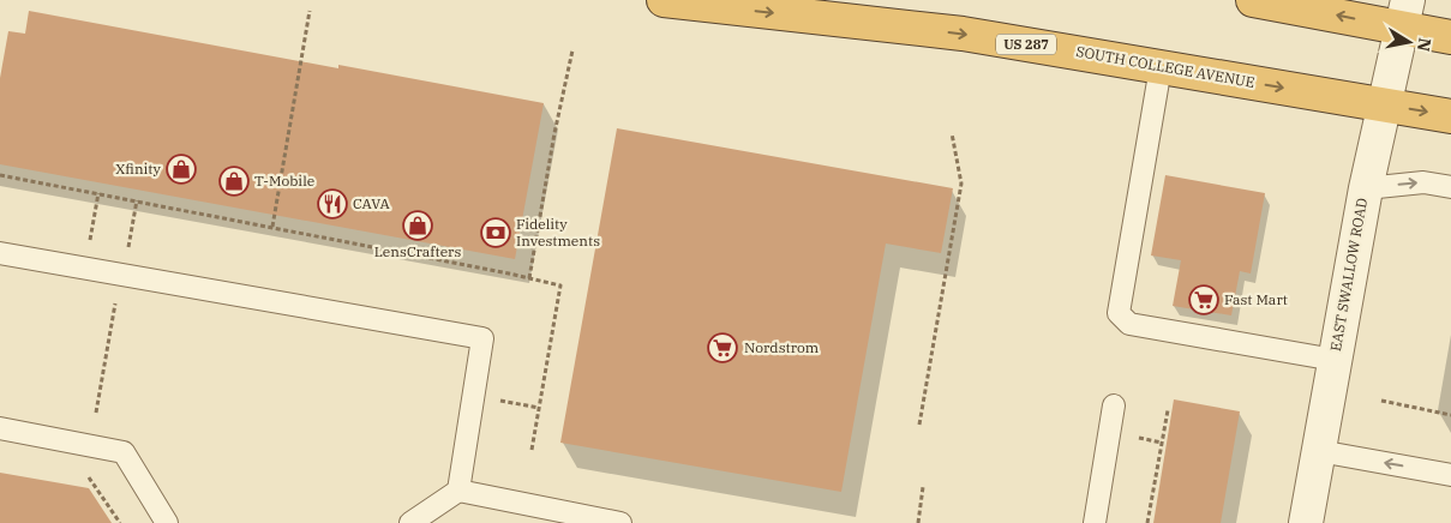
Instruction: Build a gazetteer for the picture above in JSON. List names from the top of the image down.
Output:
{
  "streets": {
    "highway": ["US 287", "SOUTH COLLEGE AVENUE"],
    "street": ["EAST SWALLOW ROAD"]
  },
  "crossings": [
    ["SOUTH COLLEGE AVENUE", "EAST SWALLOW ROAD"]
  ],
  "one_way": ["SOUTH COLLEGE AVENUE"],
  "places": {
    "shop": ["Xfinity", "T-Mobile", "LensCrafters"],
    "restaurant": ["CAVA"],
    "bank": ["Fidelity Investments"],
    "supermarket": ["Fast Mart", "Nordstrom"]
  },
  "north": "right"
}
